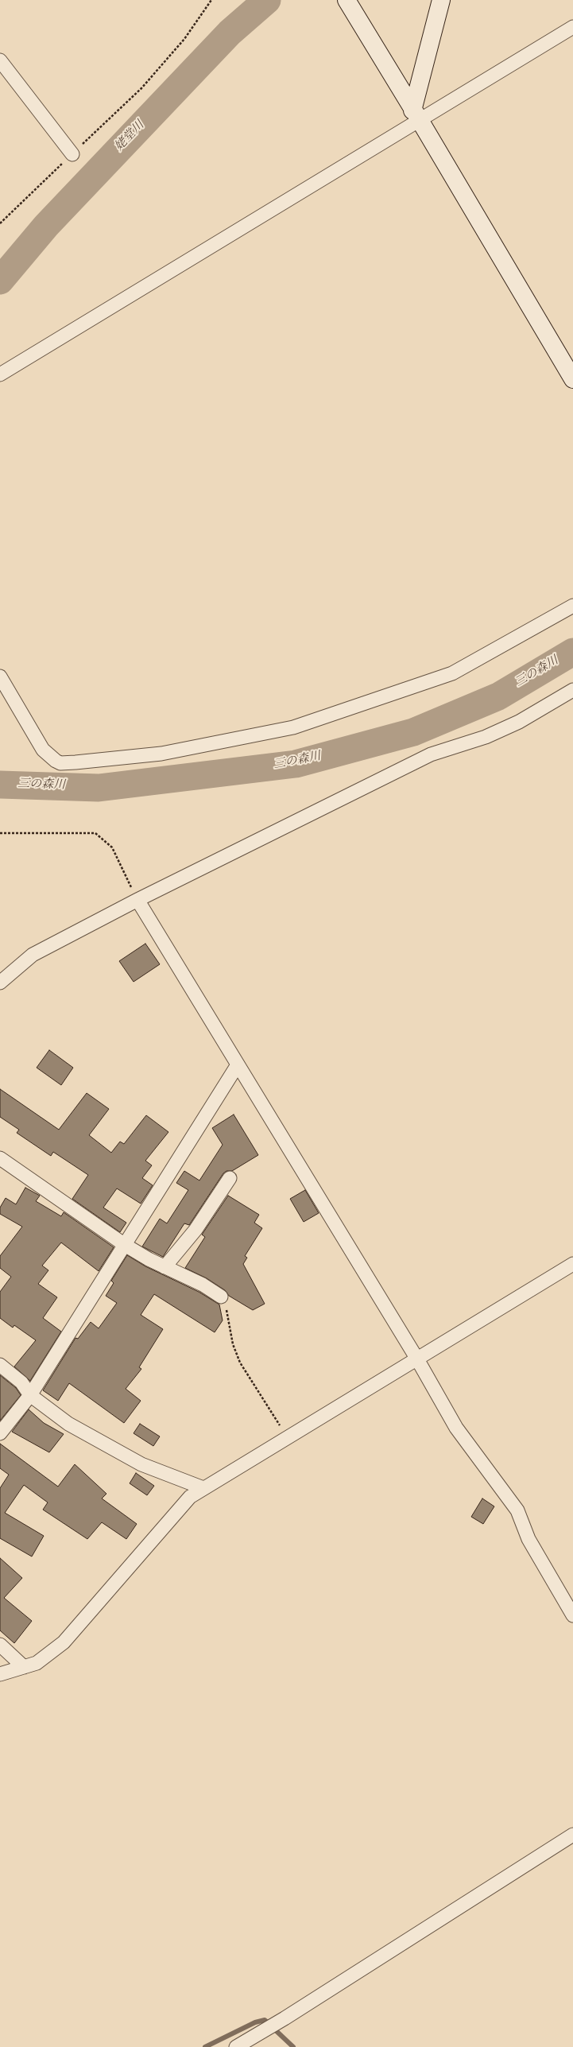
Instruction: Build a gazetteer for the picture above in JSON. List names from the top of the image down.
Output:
{
  "water": ["姥堂川", "三の森川"]
}
